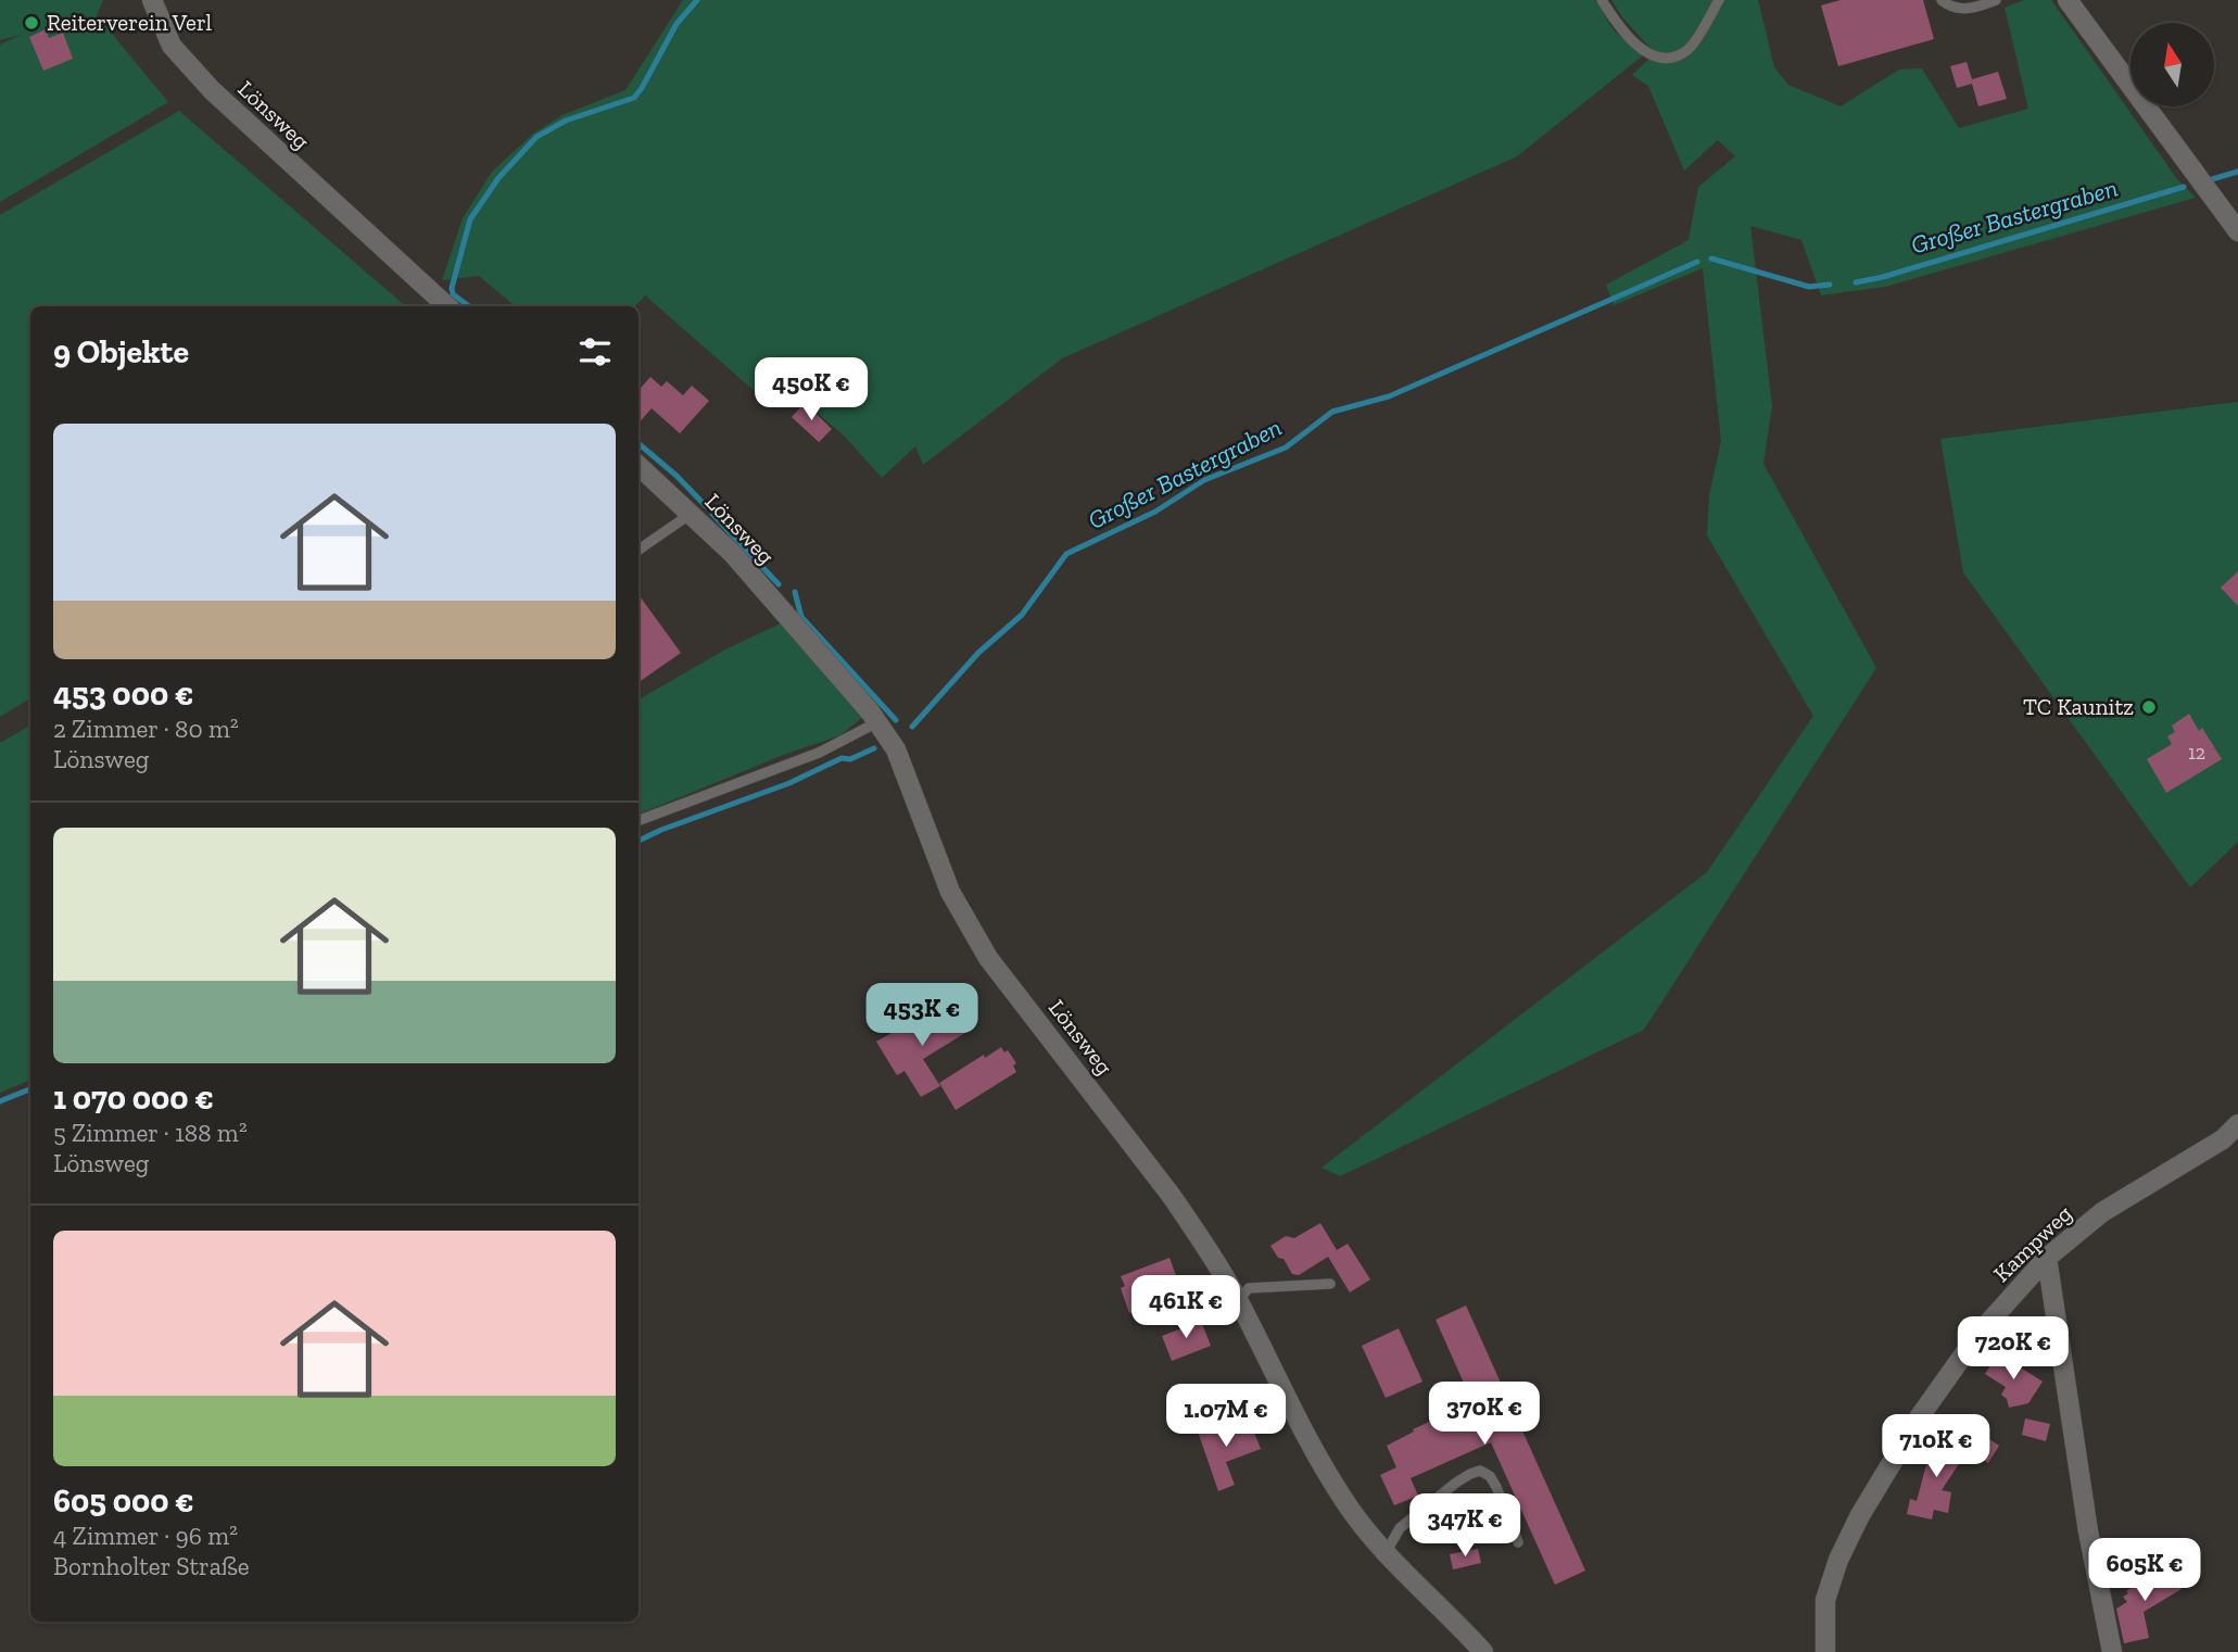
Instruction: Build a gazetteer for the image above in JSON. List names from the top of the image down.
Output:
{
  "streets": {
    "street": ["Lönsweg", "Kampweg"]
  },
  "water": ["Großer Bastergraben"],
  "places": ["Reiterverein Verl", "TC Kaunitz"],
  "house_numbers": ["12"],
  "north": "top",
  "page": {
    "heading": "9 Objekte",
    "price": [
      "450K €",
      "453K €",
      "461K €",
      "720K €",
      "370K €",
      "1.07M €",
      "710K €",
      "347K €",
      "605K €"
    ],
    "list": [
      {
        "name": "453 000 €",
        "note": "2 Zimmer · 80 m² · Lönsweg"
      },
      {
        "name": "1 070 000 €",
        "note": "5 Zimmer · 188 m² · Lönsweg"
      },
      {
        "name": "605 000 €",
        "note": "4 Zimmer · 96 m² · Bornholter Straße"
      }
    ]
  }
}
